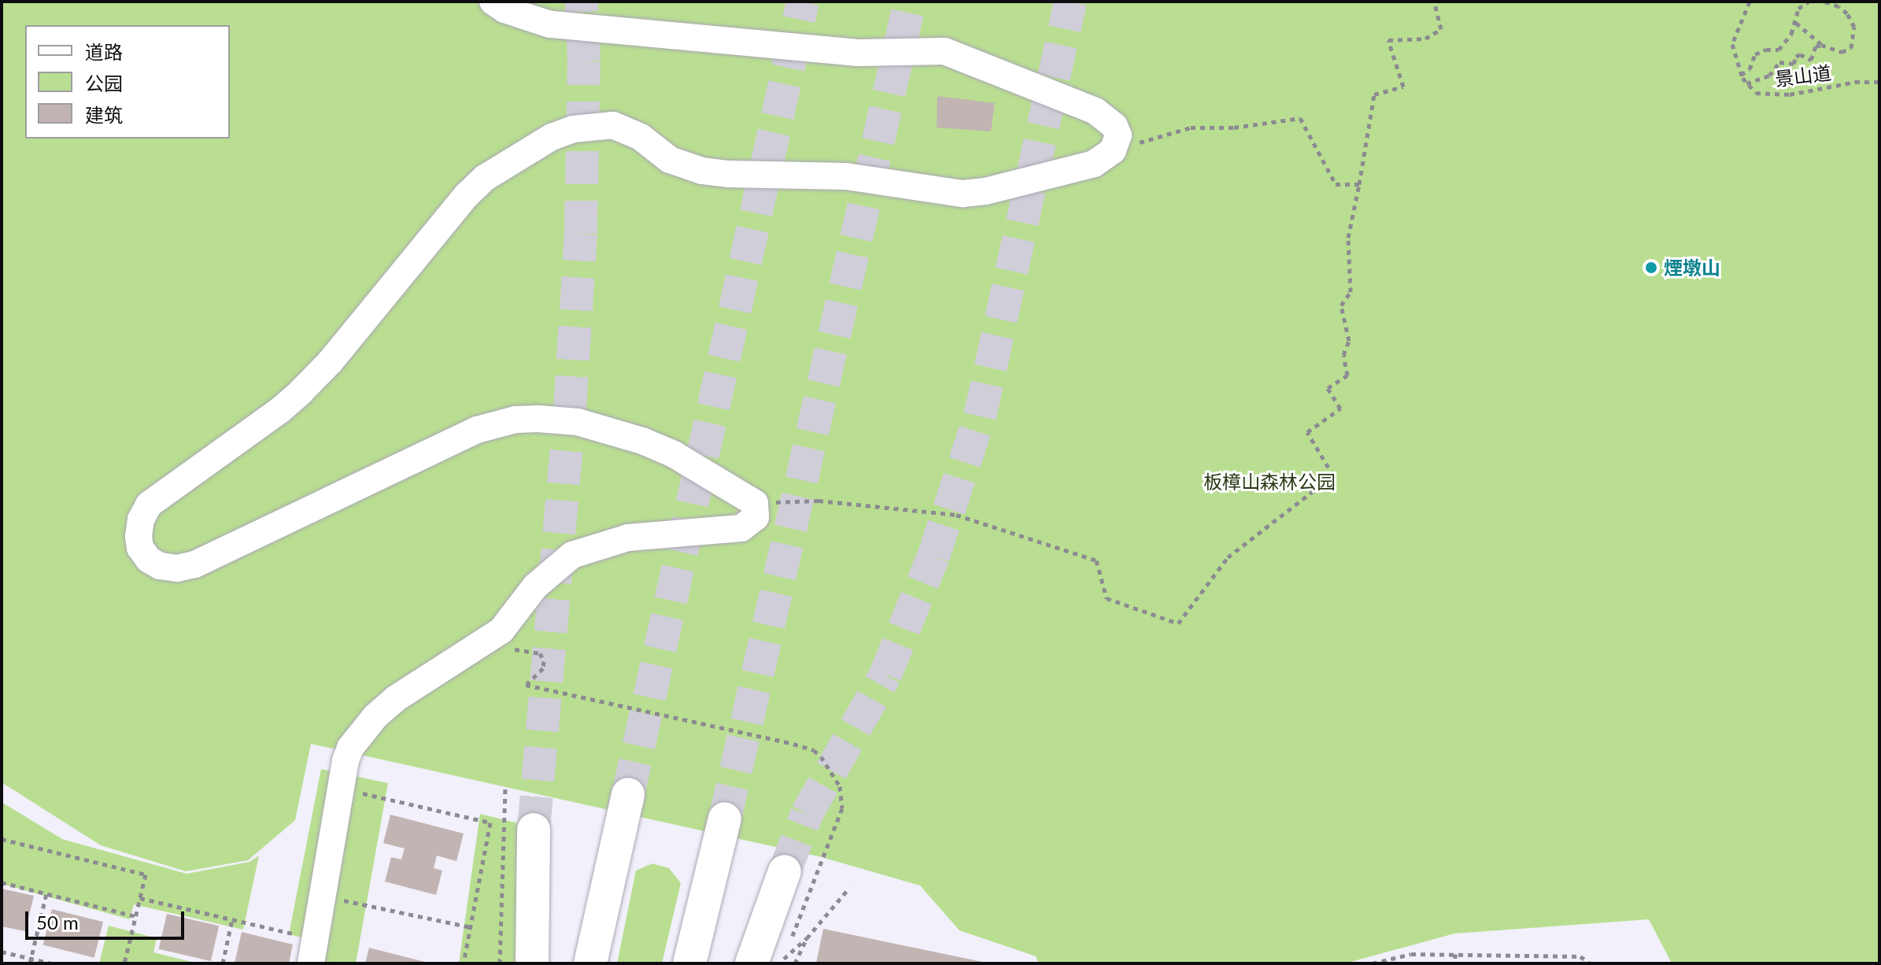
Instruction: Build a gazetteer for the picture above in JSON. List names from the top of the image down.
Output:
{
  "streets": {
    "path": ["景山道"]
  },
  "parks": ["板樟山森林公园"],
  "places": ["煙墩山"],
  "legend": ["道路", "公园", "建筑"],
  "scale_bar": "50 m"
}
